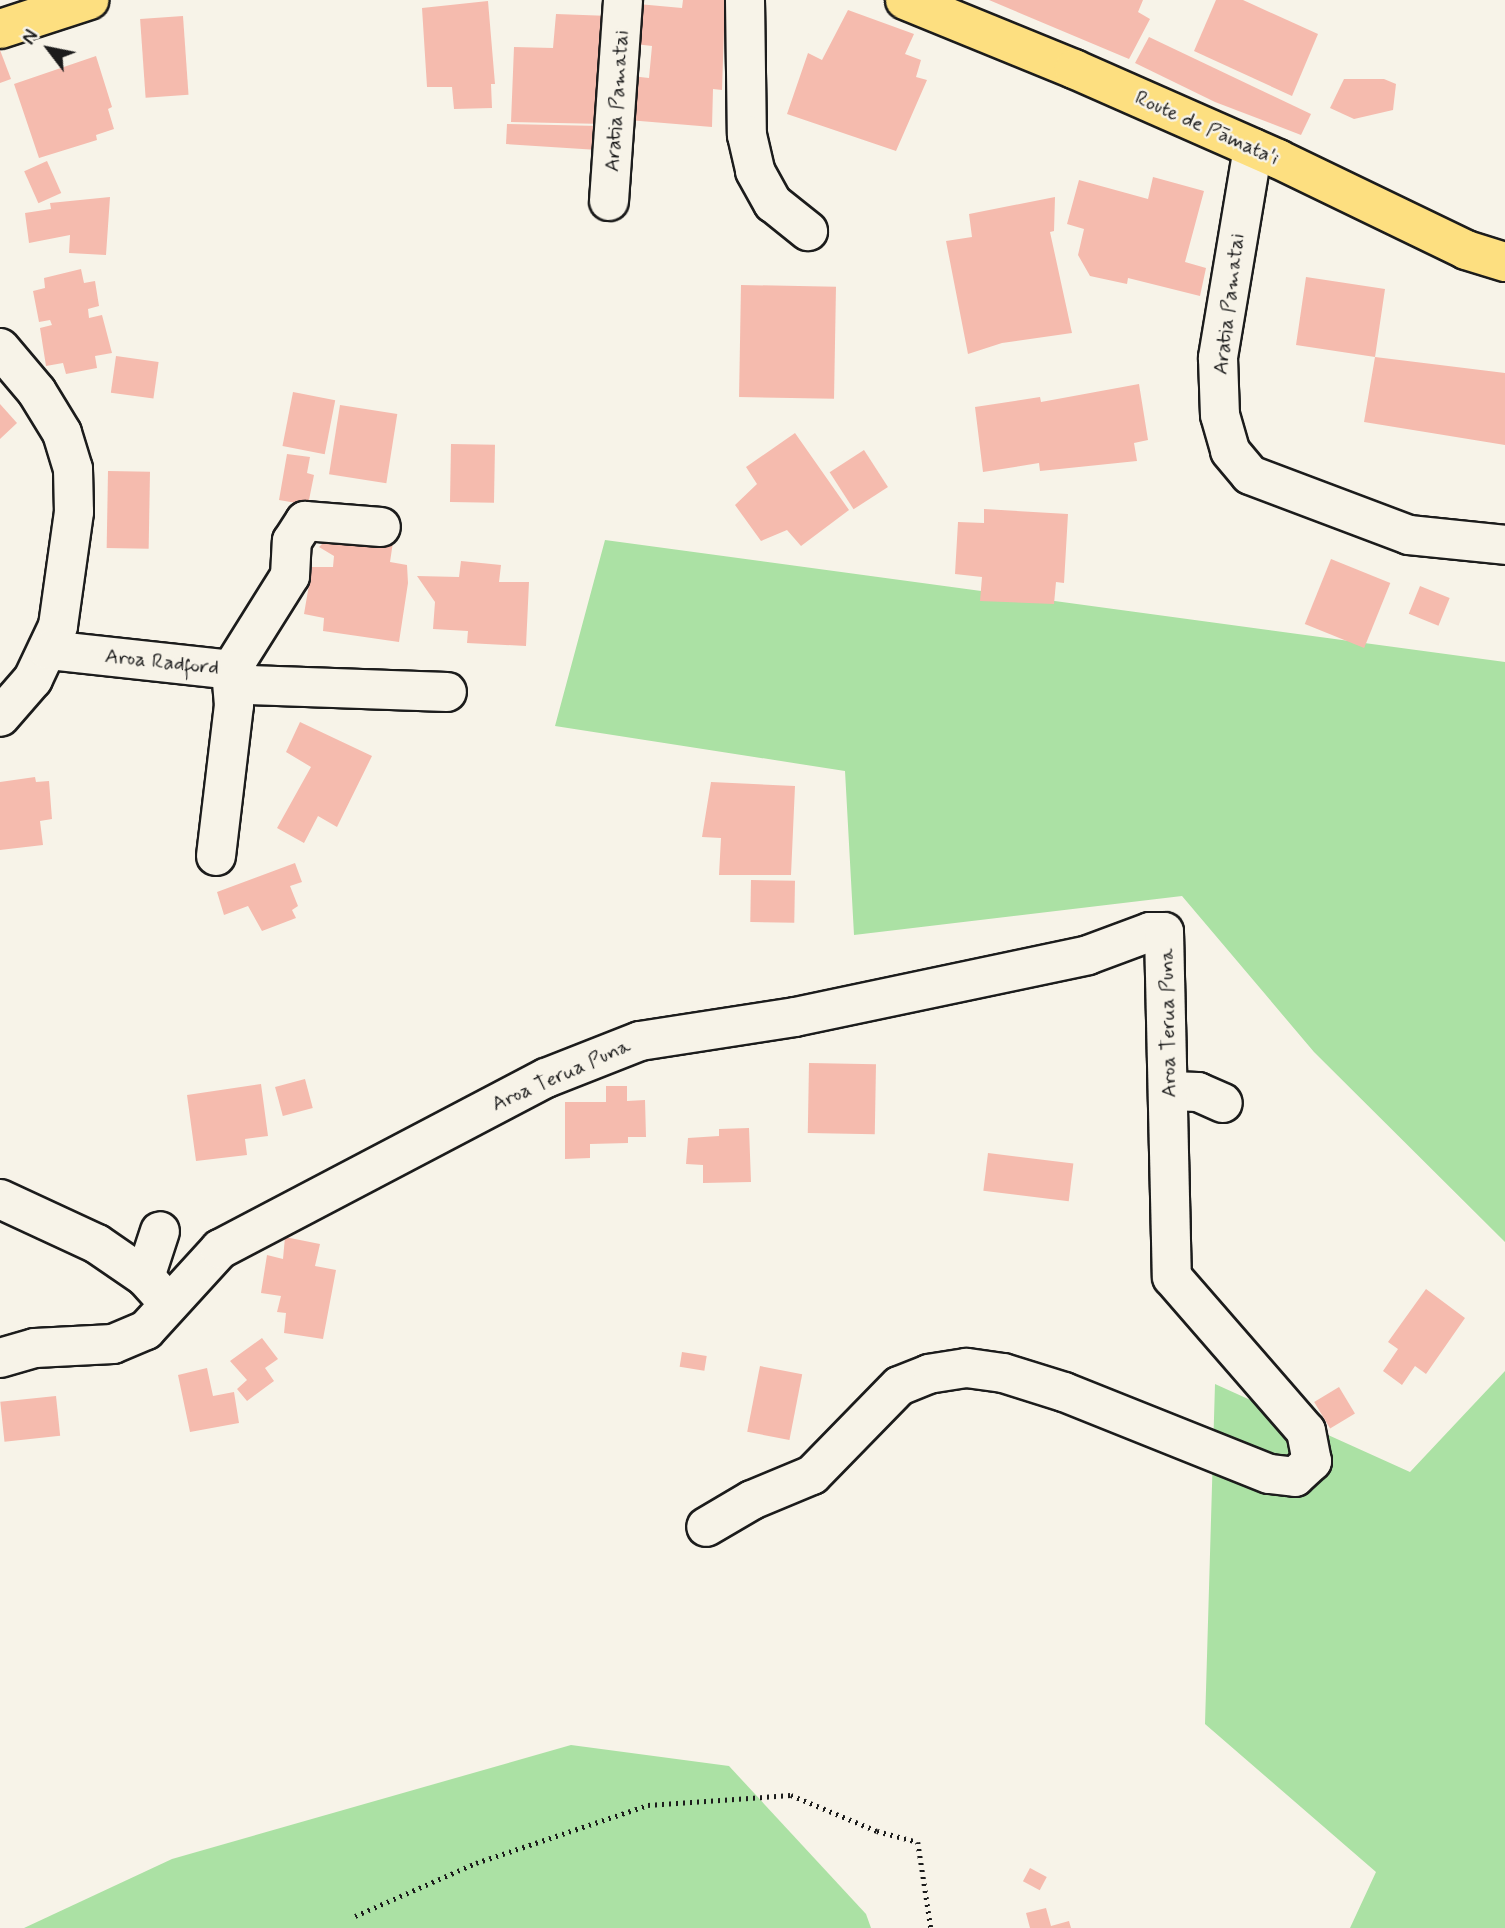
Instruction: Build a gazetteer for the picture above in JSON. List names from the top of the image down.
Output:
{
  "streets": {
    "main road": ["Route de Pāmata'i"],
    "street": ["Aratia Pamatai", "Aroa Radford", "Aroa Terua Puna"]
  },
  "crossings": [
    ["Aratia Pamatai", "Route de Pāmata'i"]
  ],
  "north": "top left"
}
